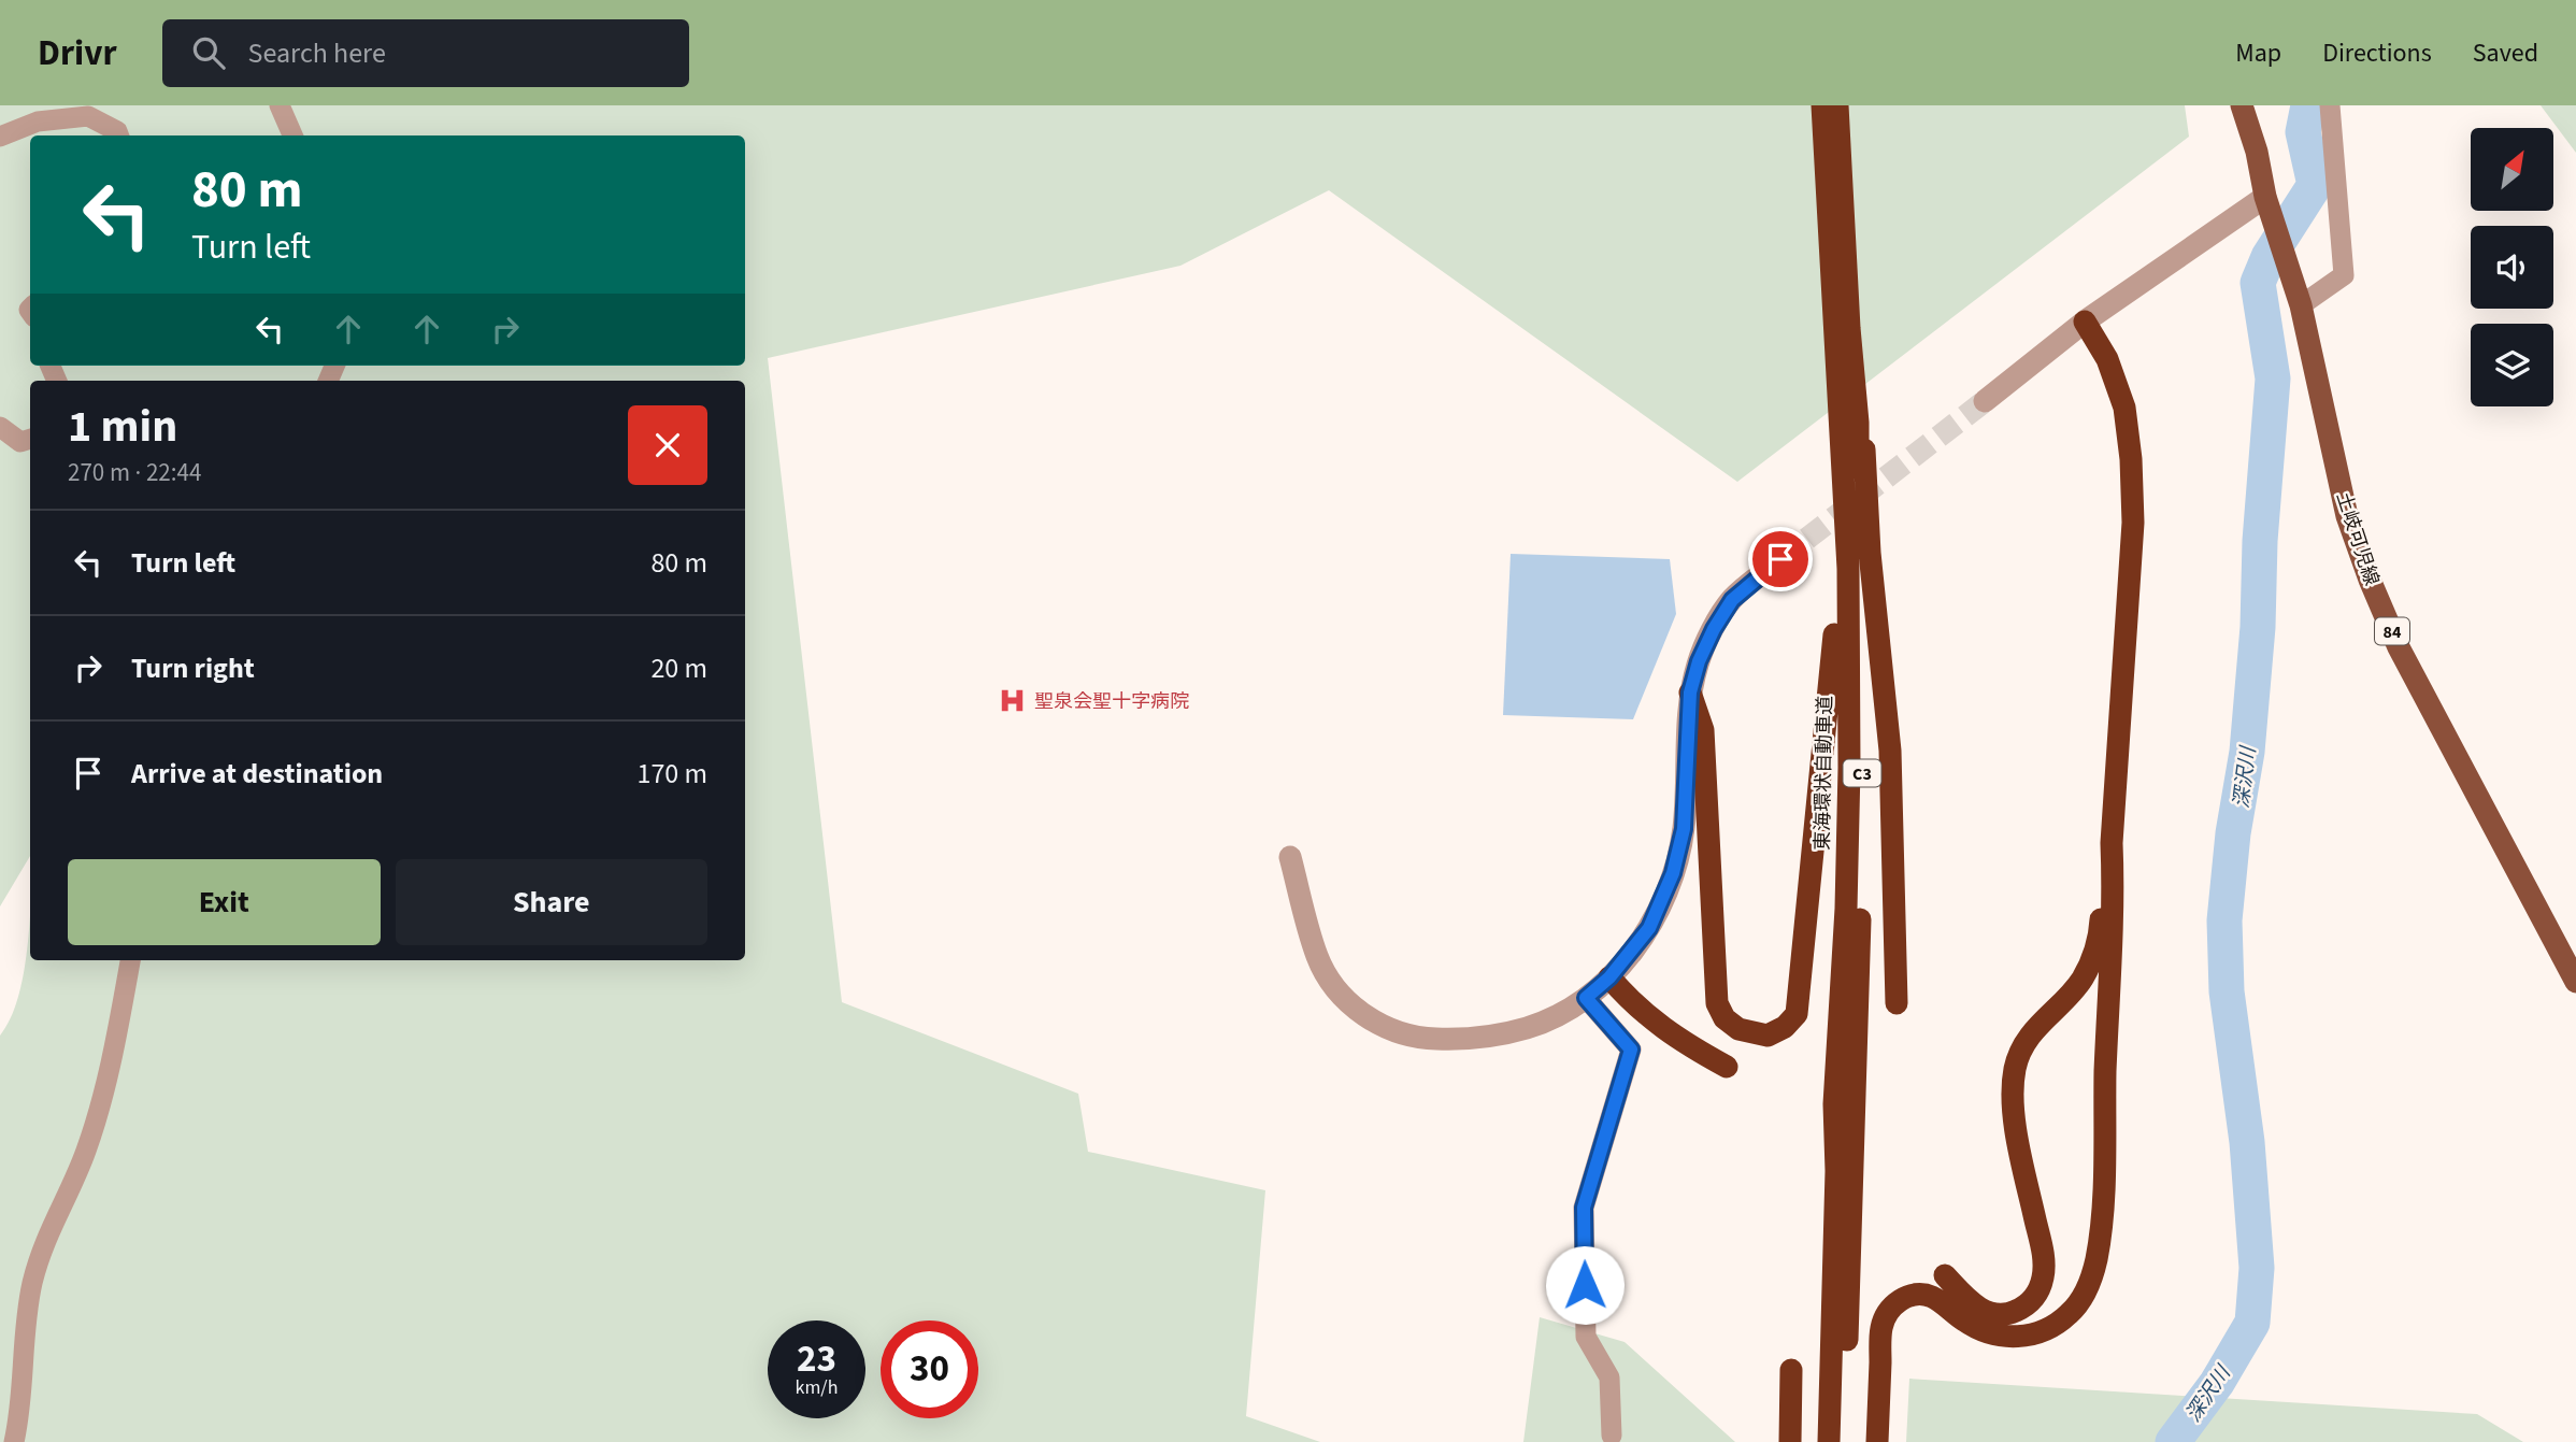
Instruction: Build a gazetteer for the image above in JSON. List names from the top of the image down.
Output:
{
  "streets": {
    "highway": ["東海環状自動車道", "C3"],
    "main road": ["土岐可児線", "84"]
  },
  "water": ["深沢川"],
  "places": {
    "hospital": ["聖泉会聖十字病院"]
  },
  "north": "top right",
  "page": {
    "header": "Drivr",
    "search": "Search here",
    "nav": ["Map", "Directions", "Saved"],
    "turn": ["80 m", "Turn left"],
    "heading": ["1 min", "270 m · 22:44"],
    "list": [
      {
        "name": "Turn left",
        "value": "80 m"
      },
      {
        "name": "Turn right",
        "value": "20 m"
      },
      {
        "name": "Arrive at destination",
        "value": "170 m"
      }
    ],
    "buttons": ["Exit", "Share"],
    "speed": "23 km/h",
    "limit": "30"
  }
}
